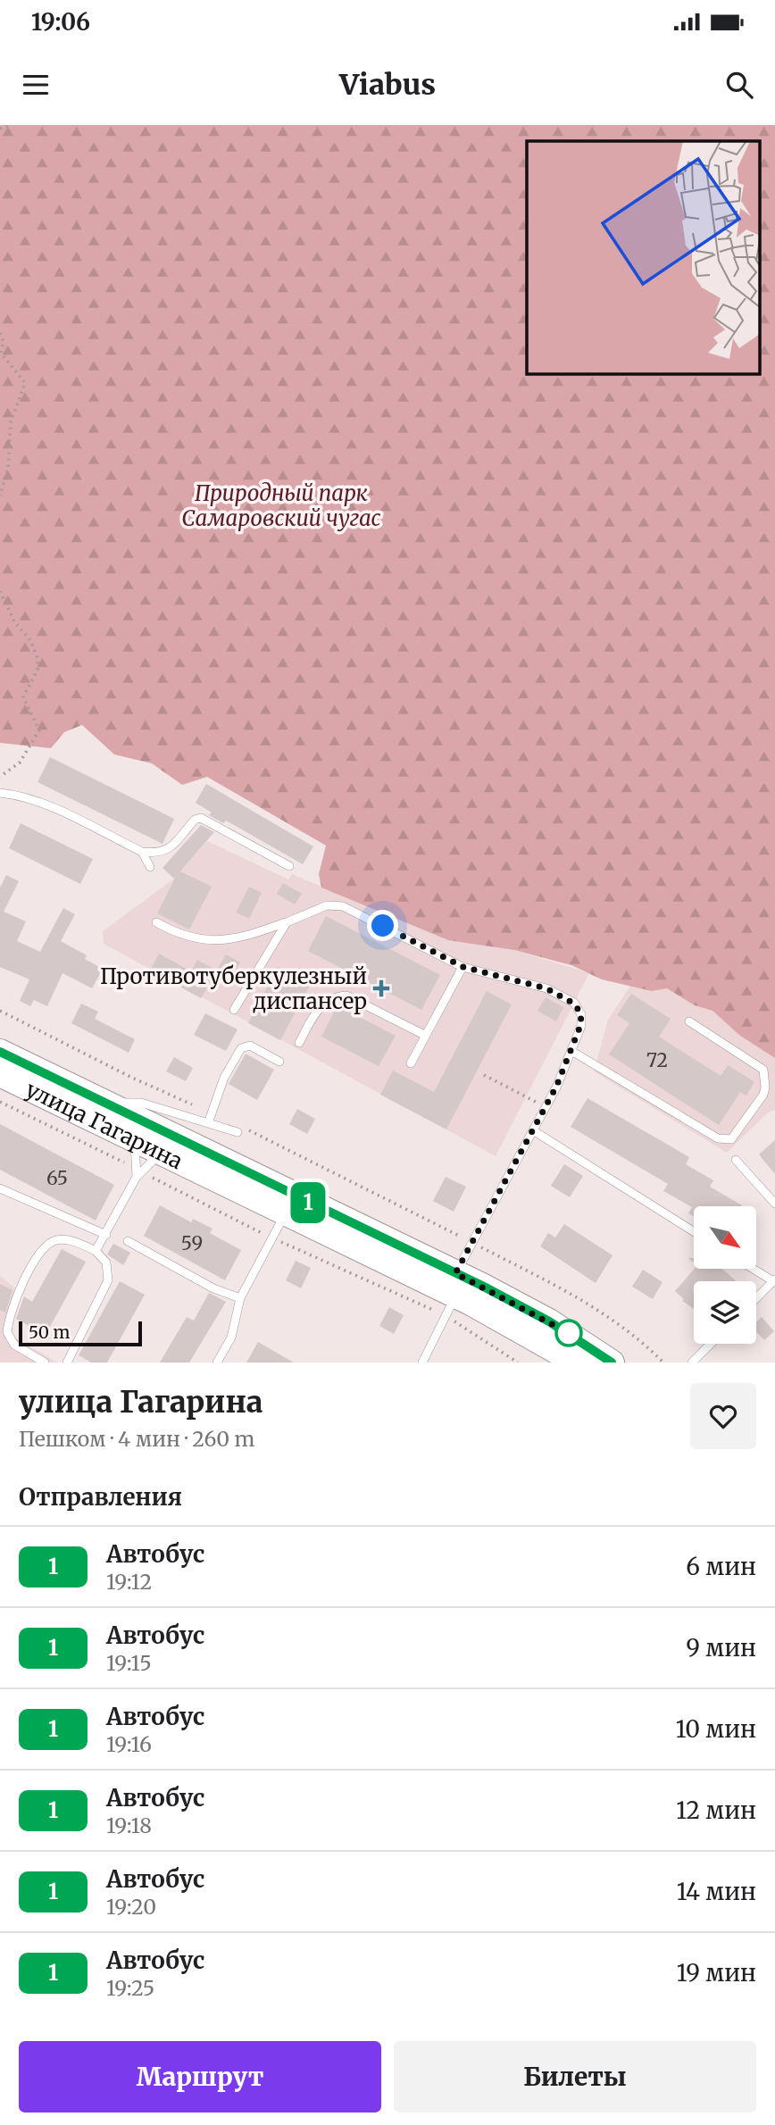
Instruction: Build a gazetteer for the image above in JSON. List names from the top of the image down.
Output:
{
  "streets": {
    "main road": ["улица Гагарина"]
  },
  "parks": ["Природный парк Самаровский чугас"],
  "places": {
    "health": ["Противотуберкулезный диспансер"]
  },
  "lines": ["bus line 1"],
  "house_numbers": ["72", "65", "59"],
  "scale_bar": "50 m",
  "north": "bottom right",
  "page": {
    "status": "19:06",
    "header": "Viabus",
    "on_map": "1",
    "scale": "50 m",
    "heading": [
      ["улица Гагарина", "Пешком · 4 мин · 260 m"],
      "Отправления"
    ],
    "list": [
      {
        "mark": "1",
        "name": "Автобус",
        "note": "19:12",
        "value": "6 мин"
      },
      {
        "mark": "1",
        "name": "Автобус",
        "note": "19:15",
        "value": "9 мин"
      },
      {
        "mark": "1",
        "name": "Автобус",
        "note": "19:16",
        "value": "10 мин"
      },
      {
        "mark": "1",
        "name": "Автобус",
        "note": "19:18",
        "value": "12 мин"
      },
      {
        "mark": "1",
        "name": "Автобус",
        "note": "19:20",
        "value": "14 мин"
      },
      {
        "mark": "1",
        "name": "Автобус",
        "note": "19:25",
        "value": "19 мин"
      }
    ],
    "buttons": ["Маршрут", "Билеты"]
  }
}
